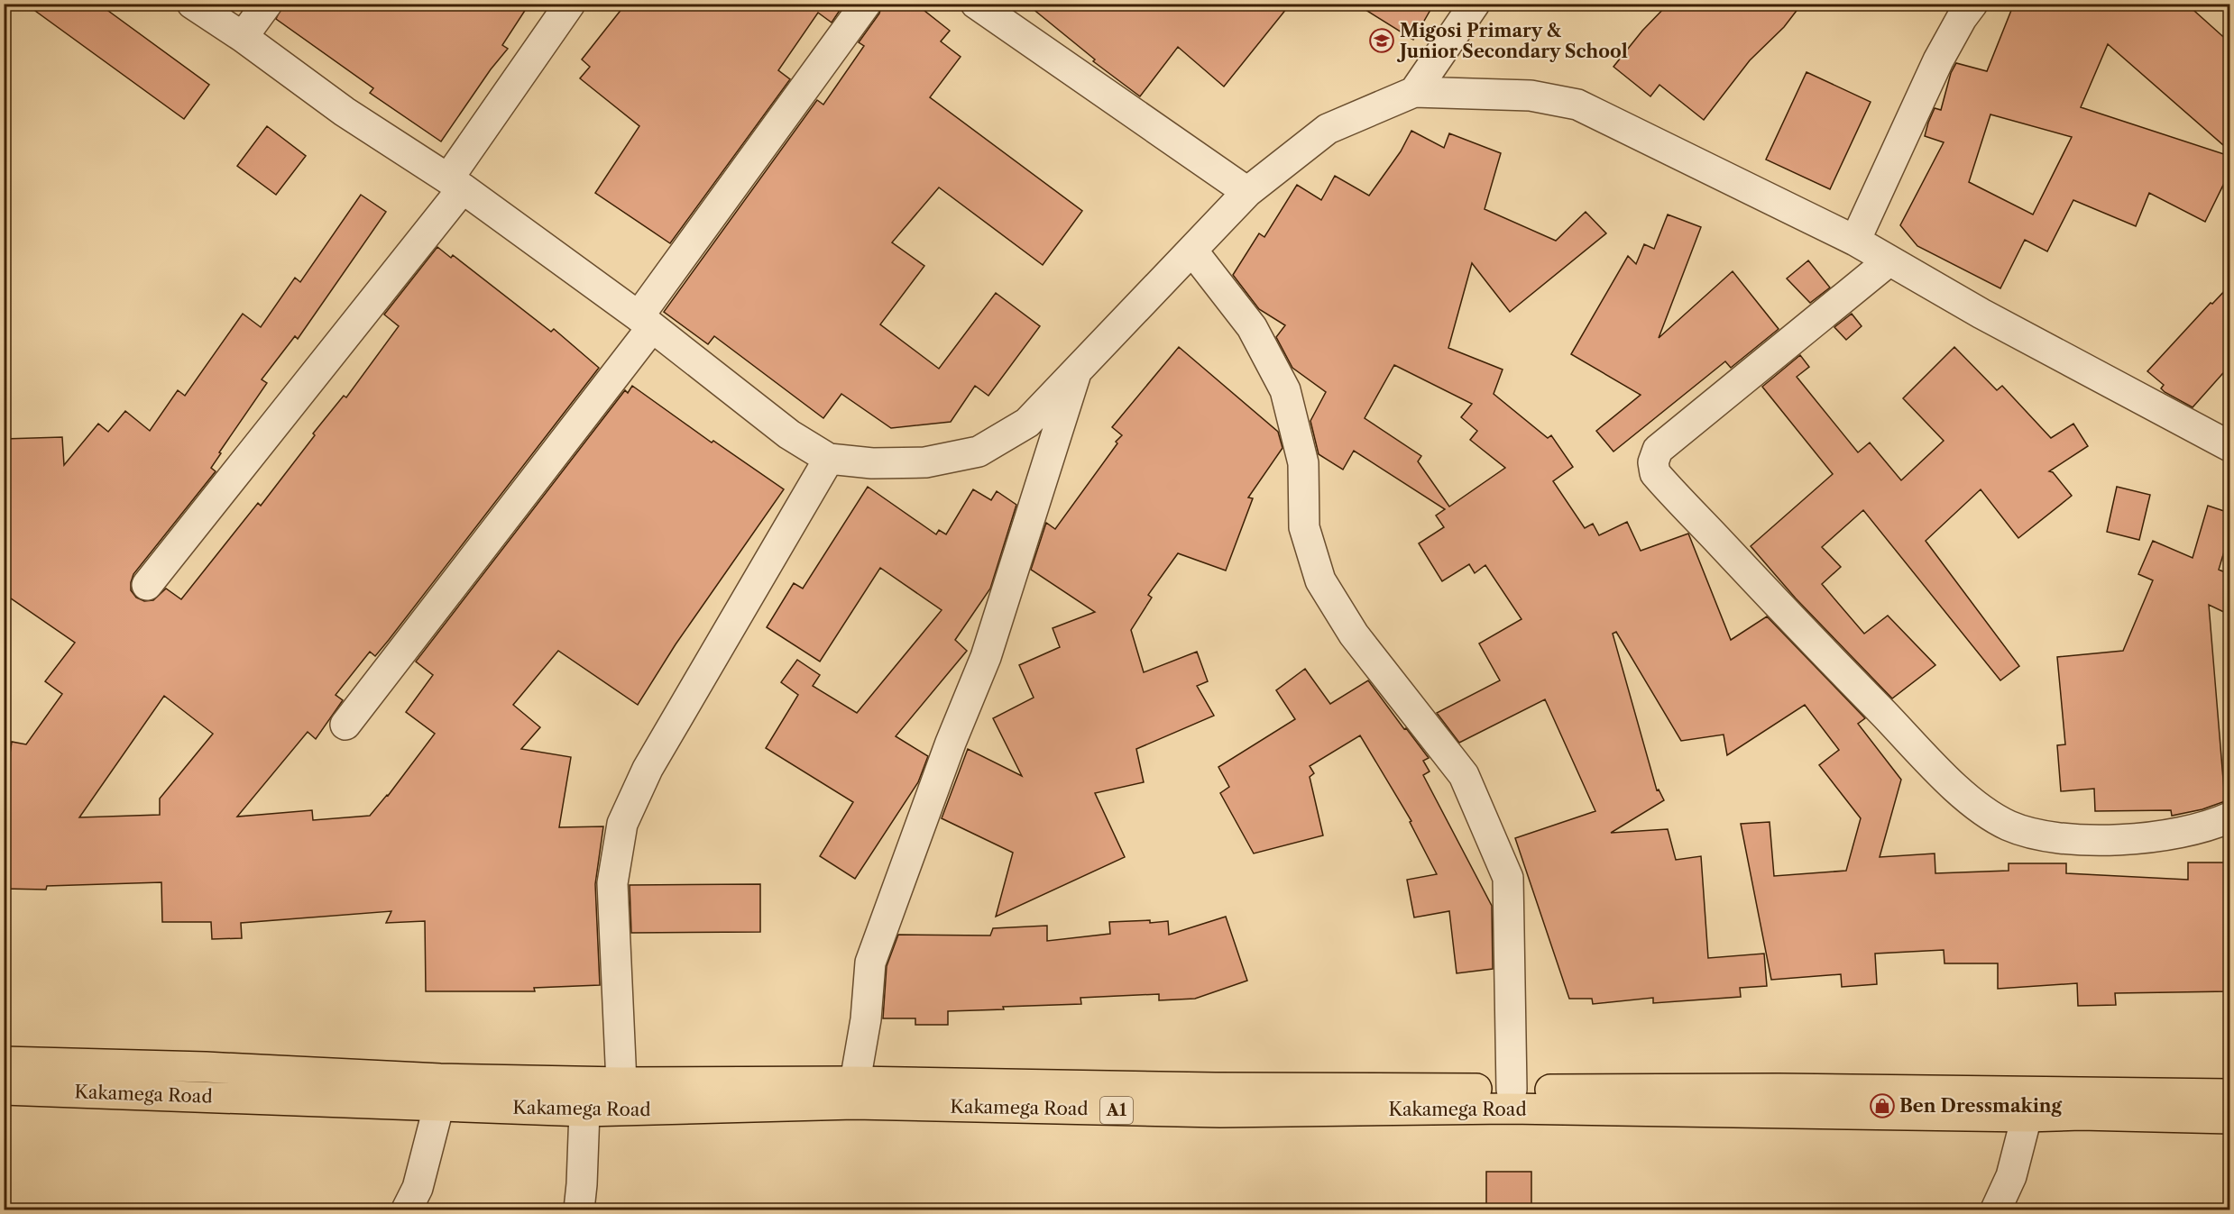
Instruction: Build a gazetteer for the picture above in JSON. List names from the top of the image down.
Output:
{
  "streets": {
    "highway": ["Kakamega Road", "A1"]
  },
  "places": {
    "school or university": ["Migosi Primary & Junior Secondary School"],
    "shop": ["Ben Dressmaking"]
  }
}
